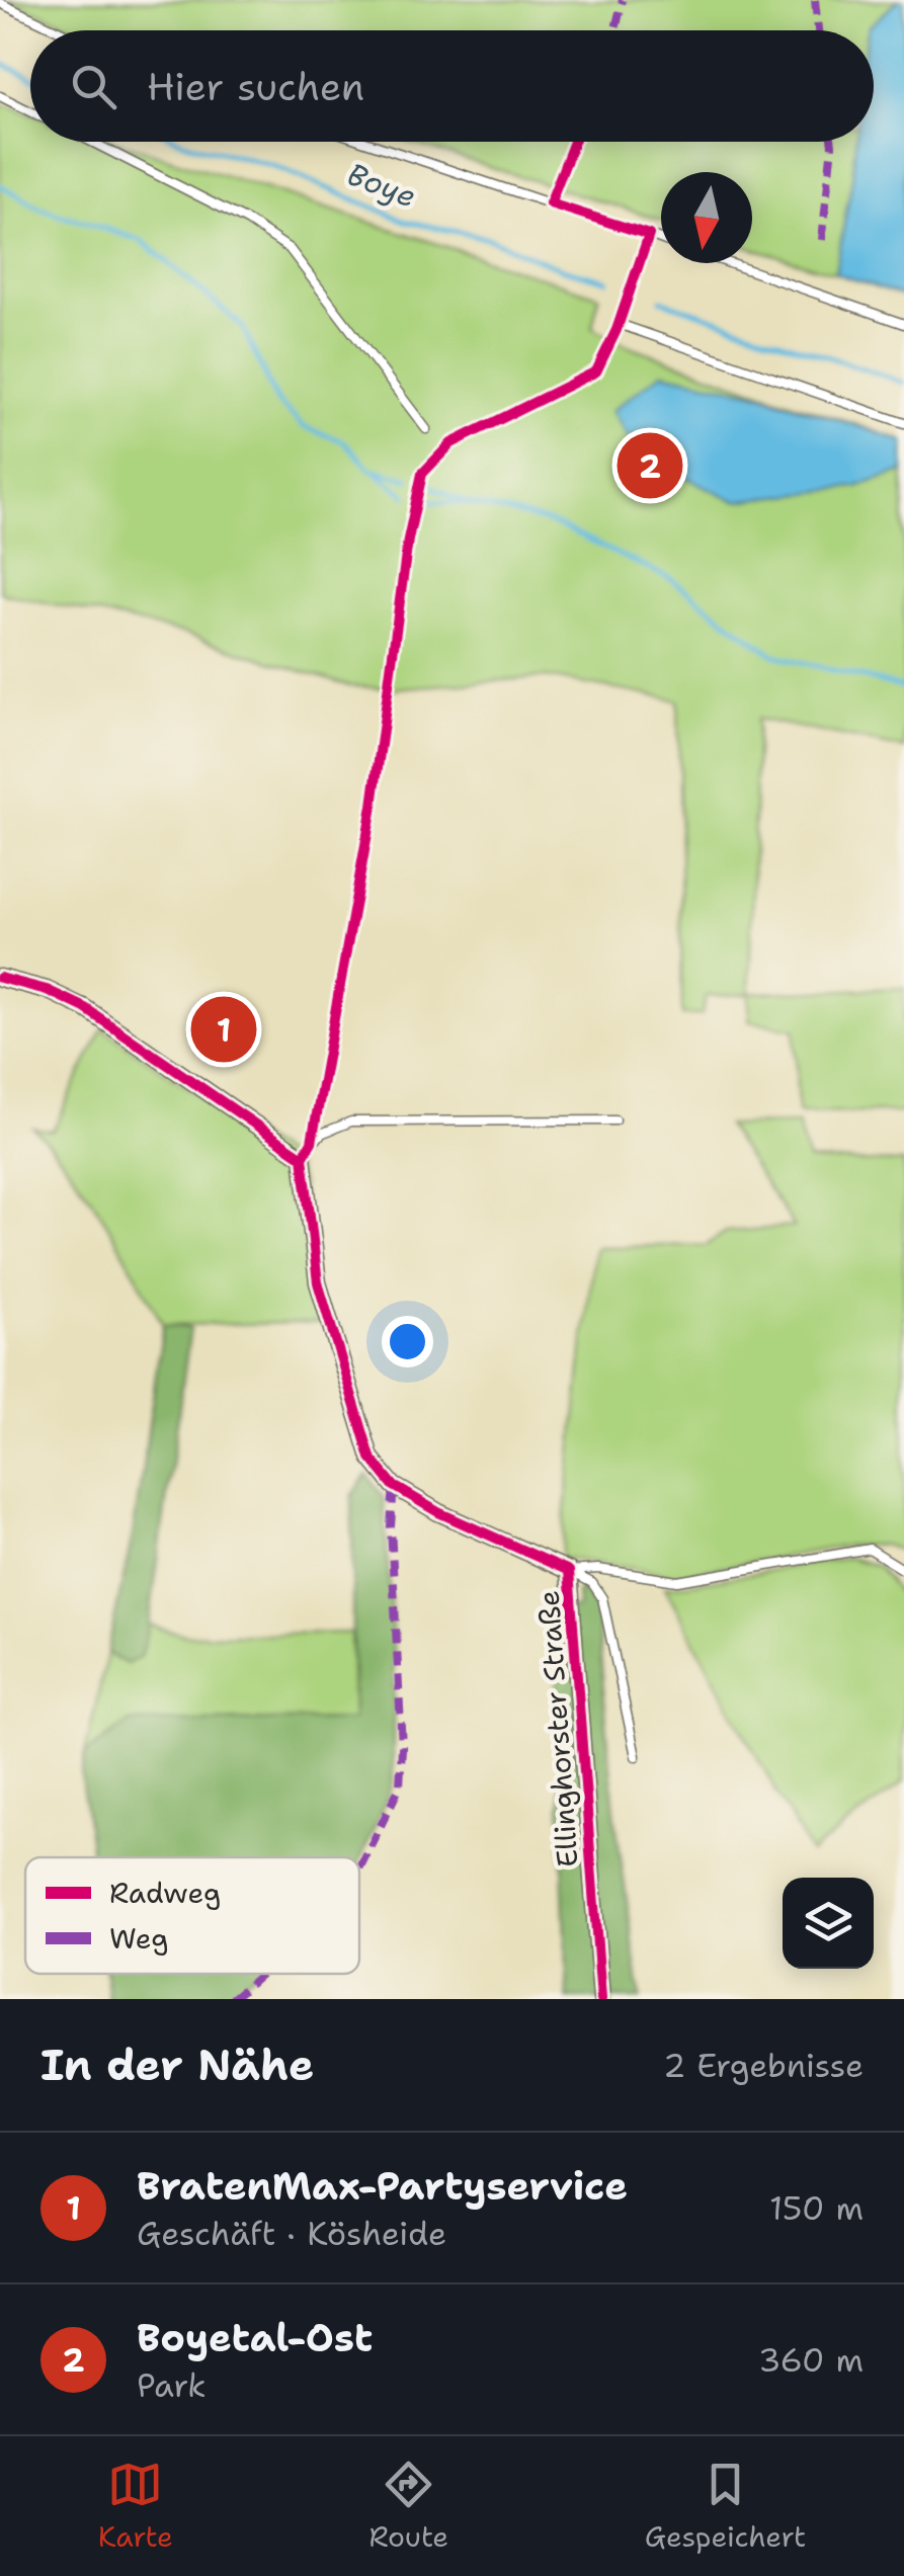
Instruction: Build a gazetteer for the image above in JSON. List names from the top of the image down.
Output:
{
  "streets": {
    "street": ["Ellinghorster Straße"]
  },
  "water": ["Boye"],
  "legend": ["Radweg", "Weg"],
  "north": "bottom",
  "page": {
    "search": "Hier suchen",
    "pins": ["2", "1"],
    "heading": ["In der Nähe", "2 Ergebnisse"],
    "list": [
      {
        "mark": "1",
        "name": "BratenMax-Partyservice",
        "note": "Geschäft · Kösheide",
        "value": "150 m"
      },
      {
        "mark": "2",
        "name": "Boyetal-Ost",
        "note": "Park",
        "value": "360 m"
      }
    ],
    "nav": ["Karte", "Route", "Gespeichert"]
  }
}
